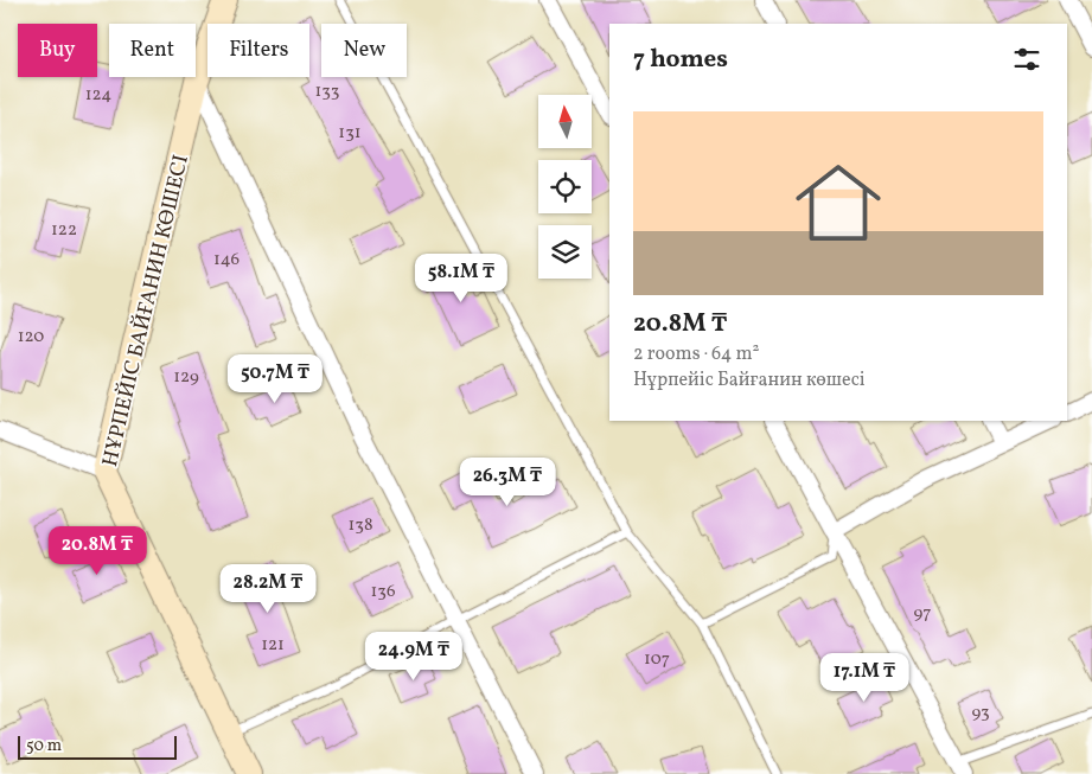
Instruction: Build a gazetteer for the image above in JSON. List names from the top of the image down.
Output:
{
  "streets": {
    "street": ["НҰРПЕЙІС БАЙҒАНИН КӨШЕСІ"]
  },
  "house_numbers": [
    "133",
    "124",
    "131",
    "122",
    "146",
    "120",
    "129",
    "138",
    "136",
    "97",
    "121",
    "107",
    "93"
  ],
  "scale_bar": "50 m",
  "north": "top",
  "page": {
    "chip": [
      "Buy",
      "Rent",
      "Filters",
      "New"
    ],
    "heading": "7 homes",
    "list": [
      {
        "name": "20.8M ₸",
        "note": "2 rooms · 64 m² · Нұрпейіс Байғанин көшесі"
      }
    ],
    "price": [
      "58.1M ₸",
      "50.7M ₸",
      "26.3M ₸",
      "20.8M ₸",
      "28.2M ₸",
      "24.9M ₸",
      "17.1M ₸"
    ],
    "scale": "50 m"
  }
}
